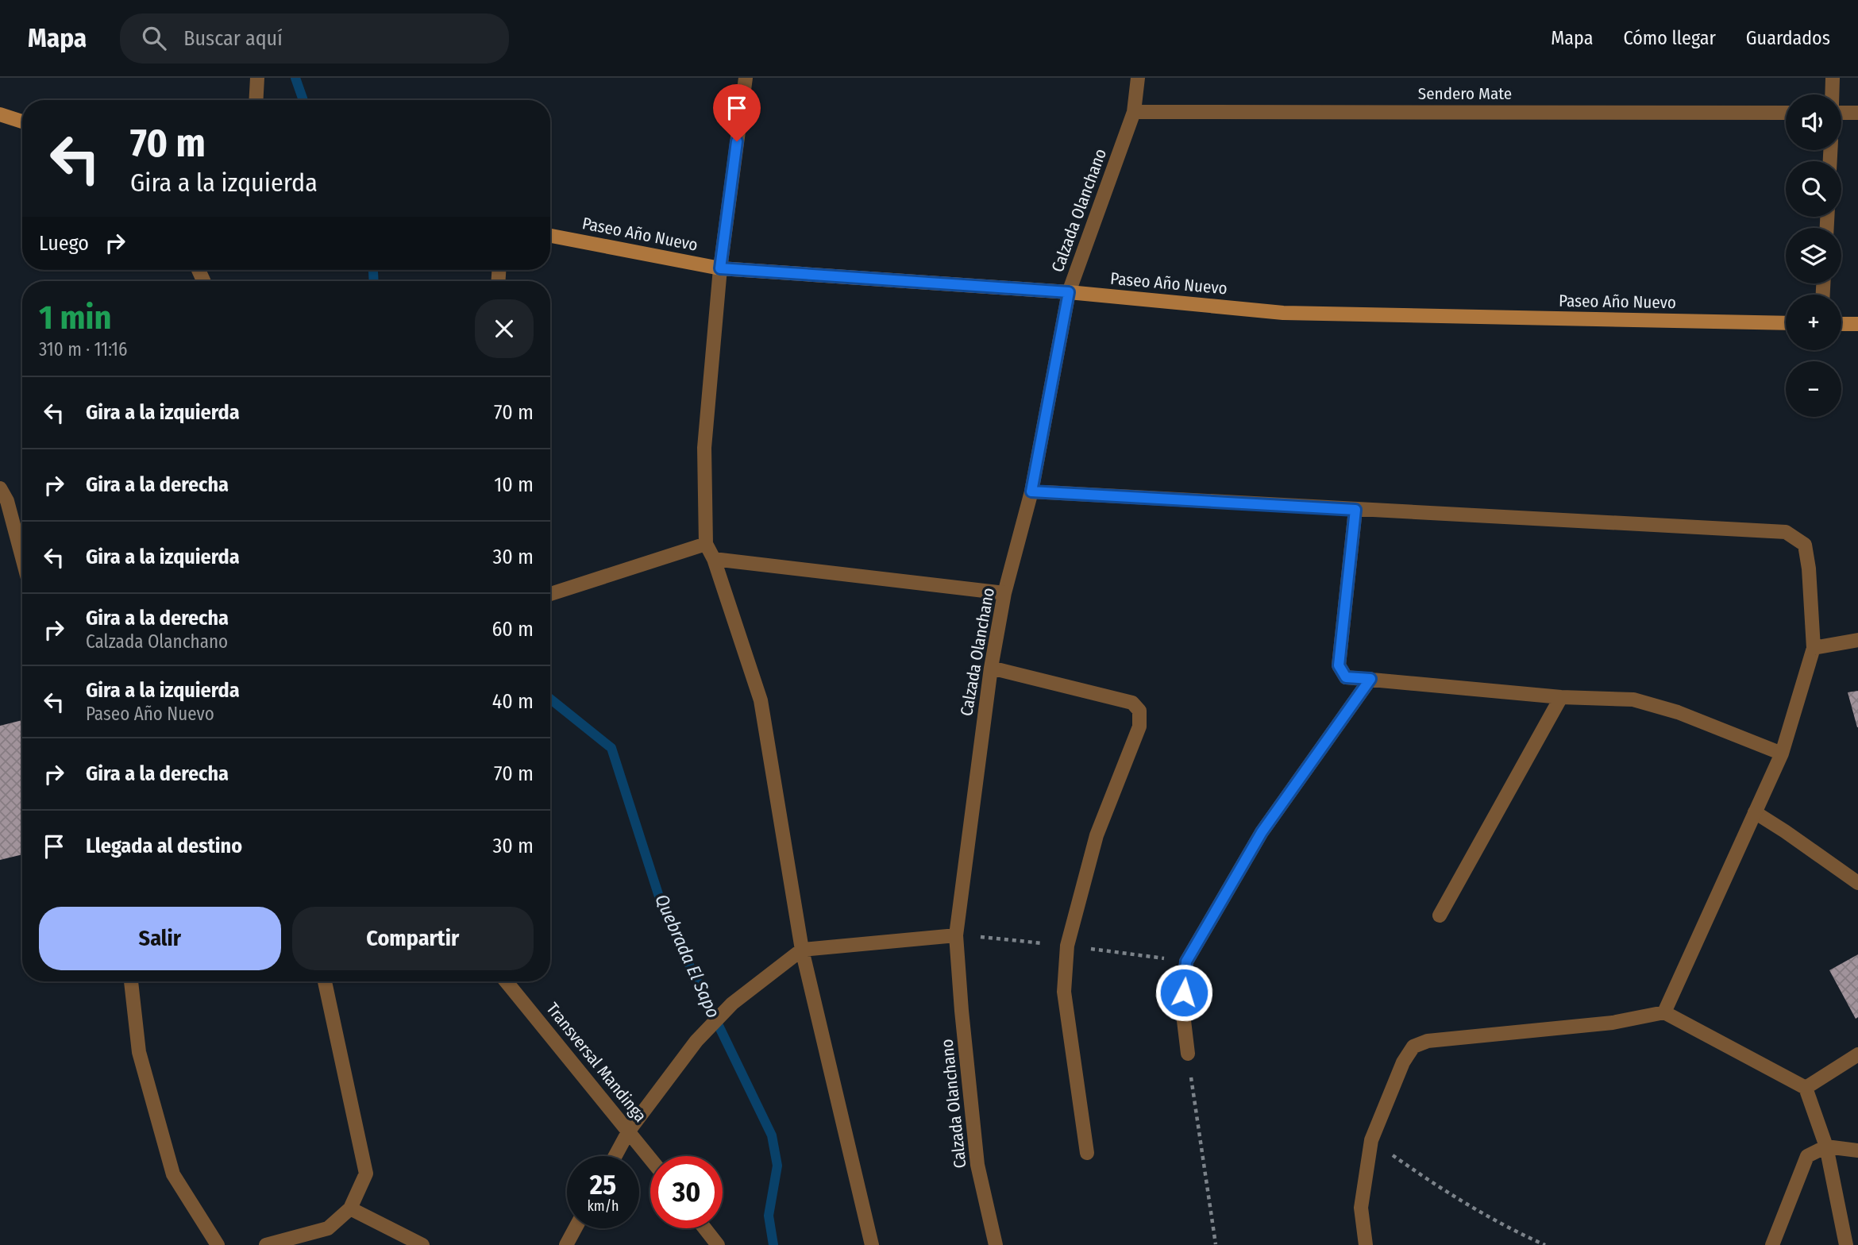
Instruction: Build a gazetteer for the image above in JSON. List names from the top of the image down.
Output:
{
  "streets": {
    "street": [
      "Sendero Mate",
      "Calzada Olanchano",
      "Paseo Año Nuevo",
      "Transversal Mandinga"
    ]
  },
  "crossings": [
    ["Sendero Mate", "Calzada Olanchano"],
    ["Calzada Olanchano", "Paseo Año Nuevo"]
  ],
  "water": ["Quebrada El Sapo"],
  "page": {
    "header": "Mapa",
    "search": "Buscar aquí",
    "nav": ["Mapa", "Cómo llegar", "Guardados"],
    "map_buttons": ["+", "−"],
    "turn": ["70 m", "Gira a la izquierda"],
    "then": "Luego",
    "heading": ["1 min", "310 m · 11:16"],
    "list": [
      {
        "name": "Gira a la izquierda",
        "value": "70 m"
      },
      {
        "name": "Gira a la derecha",
        "value": "10 m"
      },
      {
        "name": "Gira a la izquierda",
        "value": "30 m"
      },
      {
        "name": "Gira a la derecha",
        "note": "Calzada Olanchano",
        "value": "60 m"
      },
      {
        "name": "Gira a la izquierda",
        "note": "Paseo Año Nuevo",
        "value": "40 m"
      },
      {
        "name": "Gira a la derecha",
        "value": "70 m"
      },
      {
        "name": "Llegada al destino",
        "value": "30 m"
      }
    ],
    "buttons": ["Salir", "Compartir"],
    "speed": "25 km/h",
    "limit": "30"
  }
}
